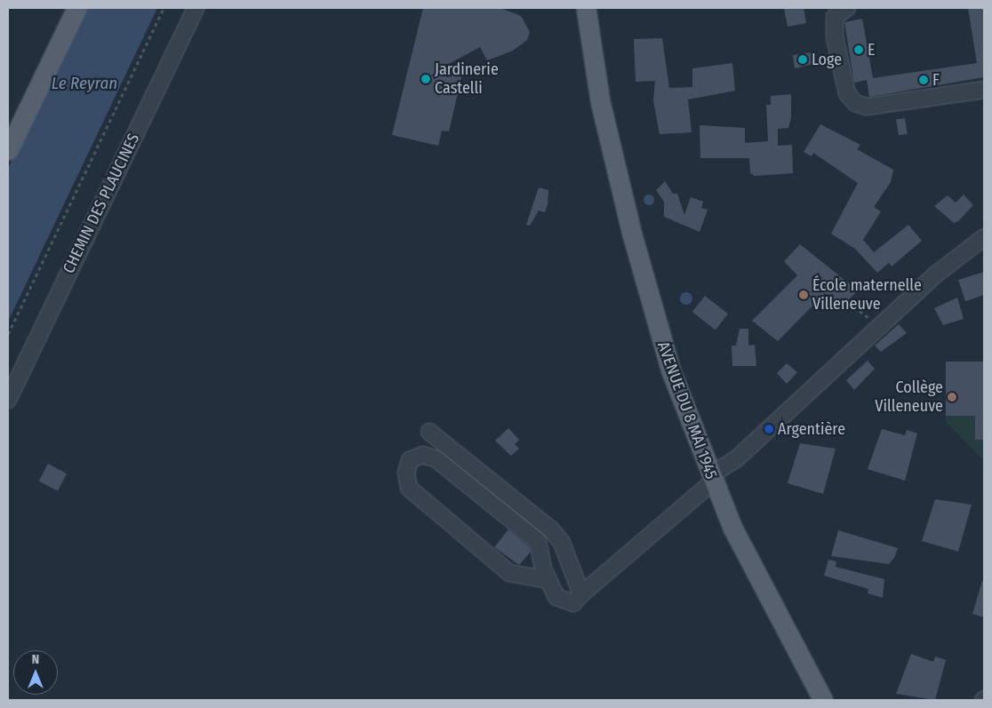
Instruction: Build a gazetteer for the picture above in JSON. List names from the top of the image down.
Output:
{
  "streets": {
    "main road": ["AVENUE DU 8 MAI 1945"],
    "street": ["CHEMIN DES PLAUCINES"]
  },
  "water": ["Le Reyran"],
  "places": [
    "E",
    "Loge",
    "Jardinerie Castelli",
    "F",
    "École maternelle Villeneuve",
    "Collège Villeneuve",
    "Argentière"
  ],
  "north": "top"
}
